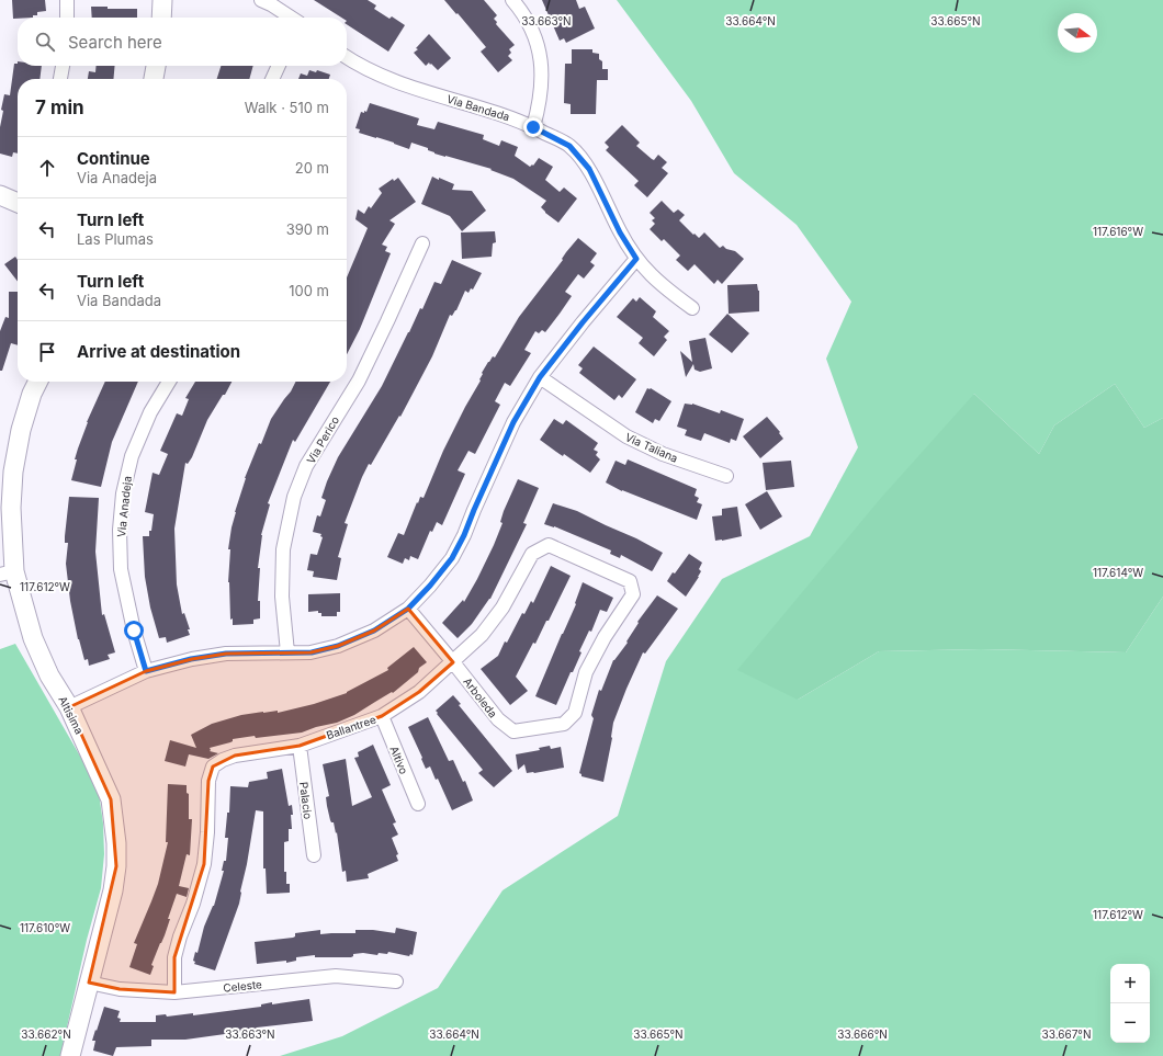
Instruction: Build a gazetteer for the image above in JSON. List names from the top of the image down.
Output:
{
  "streets": {
    "street": [
      "Via Bandada",
      "Via Perico",
      "Via Taliana",
      "Via Anadeja",
      "Arboleda",
      "Altisima",
      "Ballantree",
      "Altivo",
      "Palacio",
      "Celeste"
    ]
  },
  "crossings": [
    ["Arboleda", "Ballantree"],
    ["Altisima", "Celeste"],
    ["Ballantree", "Altivo"],
    ["Ballantree", "Palacio"],
    ["Ballantree", "Celeste"]
  ],
  "north": "right",
  "page": {
    "search": "Search here",
    "heading": ["7 min", "Walk · 510 m"],
    "list": [
      ["Continue", "Via Anadeja", "20 m"],
      ["Turn left", "Las Plumas", "390 m"],
      ["Turn left", "Via Bandada", "100 m"],
      "Arrive at destination"
    ],
    "map_buttons": ["+", "−"]
  },
  "coordinates": [
    "33.663°N",
    "33.664°N",
    "33.665°N",
    "117.616°W",
    "117.614°W",
    "117.612°W",
    "117.610°W",
    "33.662°N",
    "33.666°N",
    "33.667°N"
  ]
}
